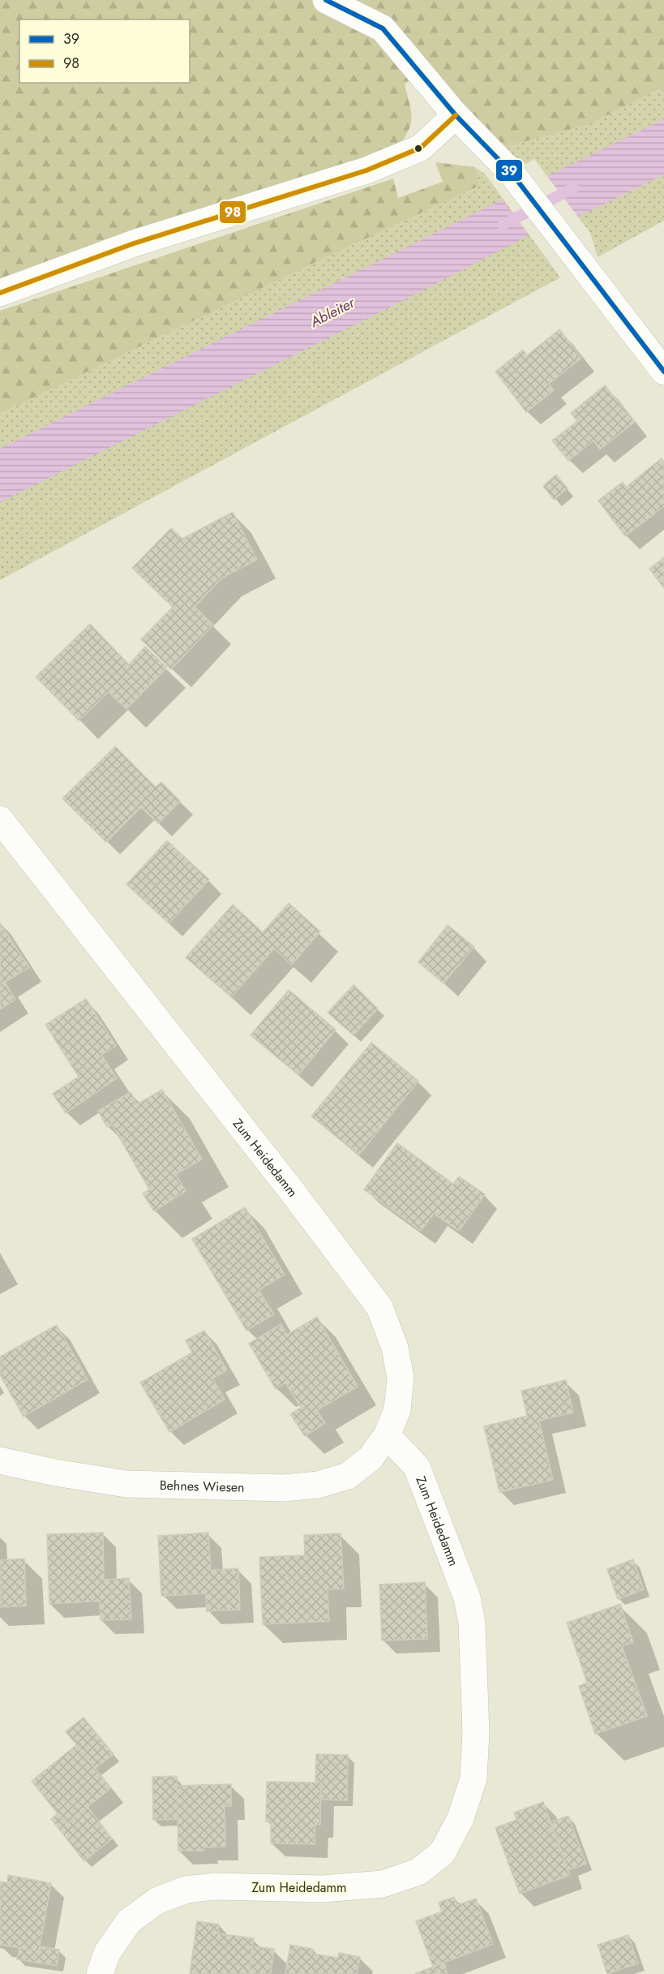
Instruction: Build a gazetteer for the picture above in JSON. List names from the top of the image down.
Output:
{
  "streets": {
    "street": ["Zum Heidedamm", "Behnes Wiesen"]
  },
  "crossings": [
    ["Zum Heidedamm", "Behnes Wiesen"]
  ],
  "water": ["Ableiter"],
  "lines": ["transit line 39", "transit line 98"],
  "legend": ["39", "98"]
}
